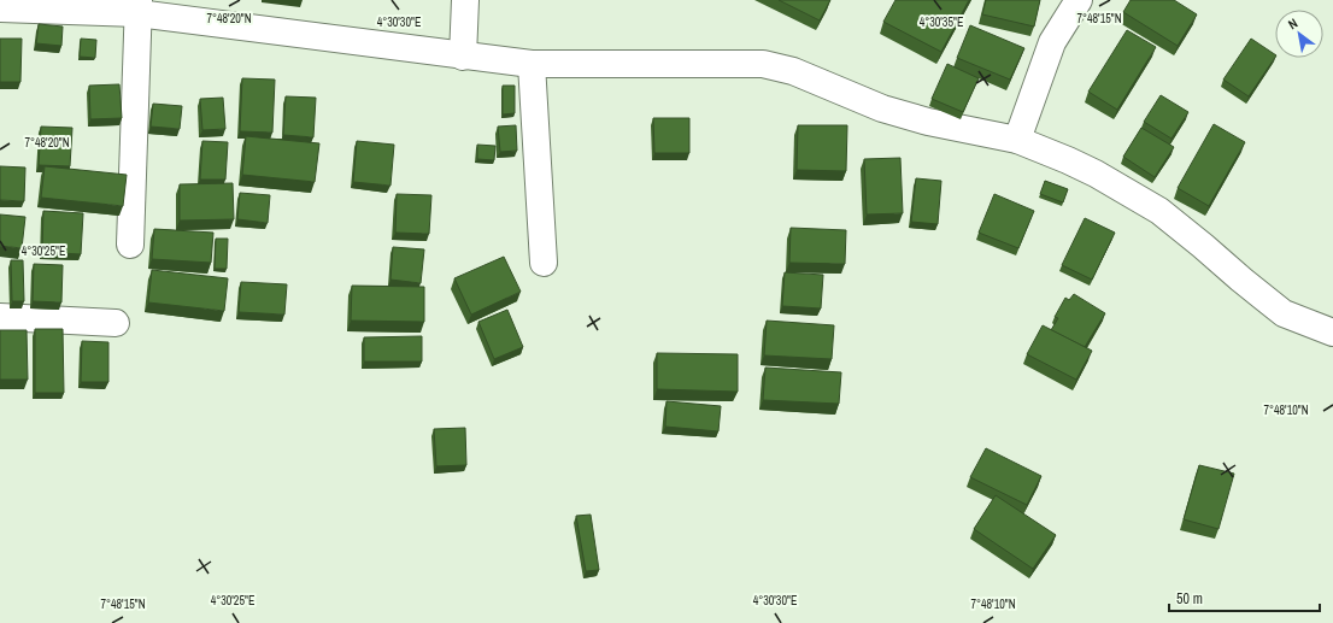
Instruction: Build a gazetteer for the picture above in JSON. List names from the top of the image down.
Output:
{
  "scale_bar": "50 m",
  "north": "top left",
  "coordinates": [
    "7°48'20\"N",
    "7°48'15\"N",
    "4°30'35\"E",
    "4°30'30\"E",
    "4°30'25\"E",
    "7°48'10\"N"
  ]
}
